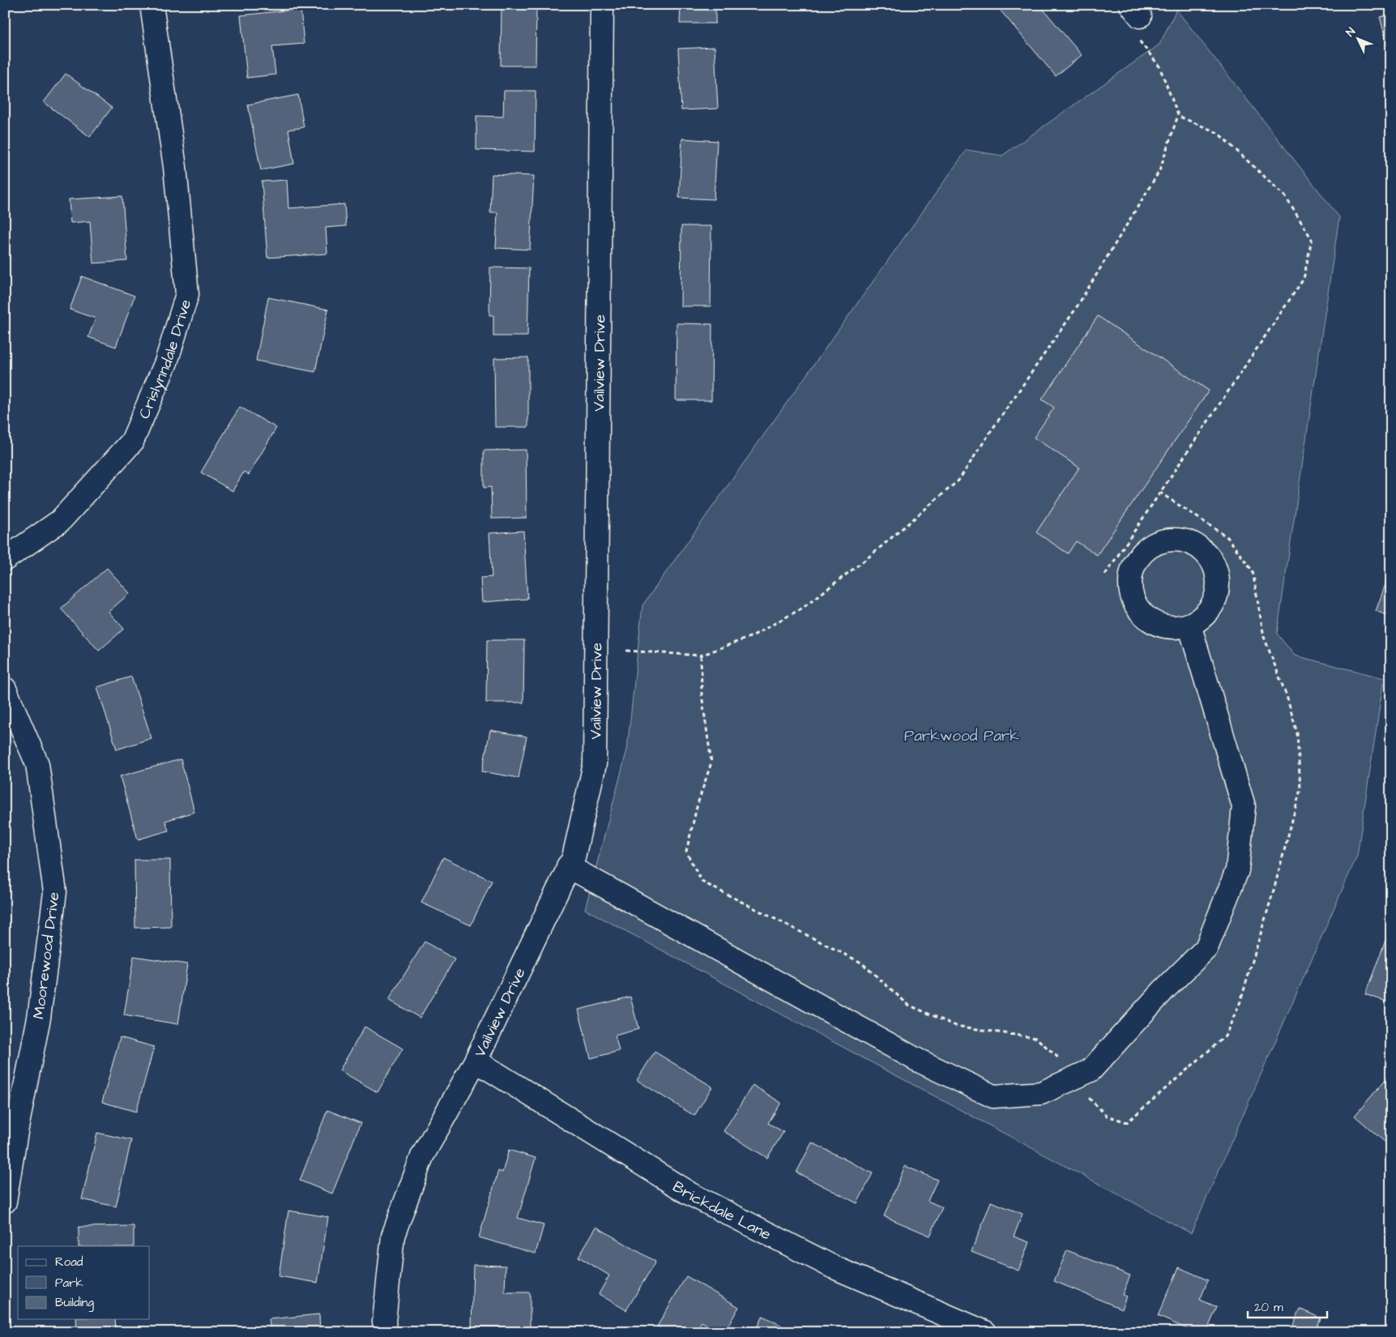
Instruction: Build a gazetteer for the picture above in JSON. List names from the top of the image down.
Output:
{
  "streets": {
    "street": [
      "Crislynndale Drive",
      "Vailview Drive",
      "Moorewood Drive",
      "Brickdale Lane"
    ]
  },
  "crossings": [
    ["Vailview Drive", "Brickdale Lane"]
  ],
  "parks": ["Parkwood Park"],
  "legend": ["Road", "Park", "Building"],
  "scale_bar": "20 m",
  "north": "top left"
}
